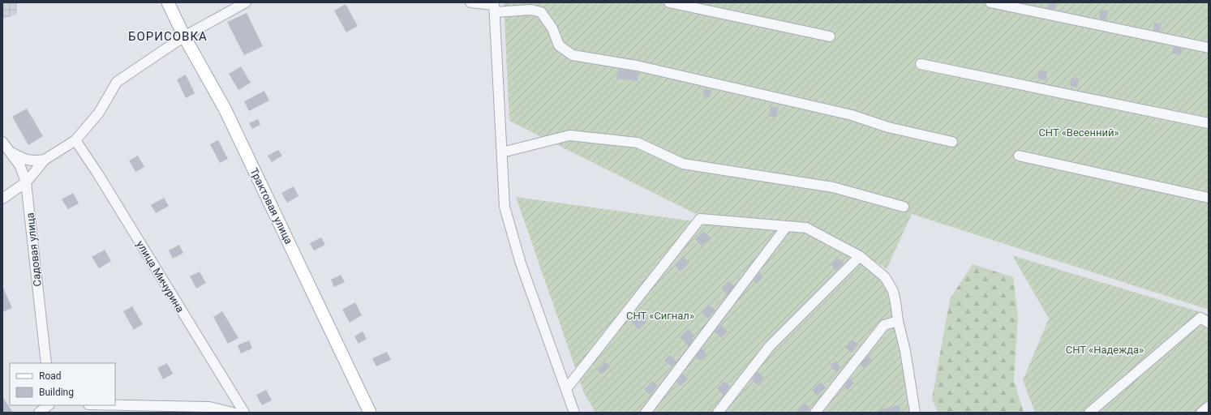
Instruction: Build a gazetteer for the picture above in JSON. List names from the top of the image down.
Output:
{
  "streets": {
    "main road": ["Трактовая улица"],
    "street": ["Садовая улица", "улица Мичурина"]
  },
  "districts": ["БОРИСОВКА"],
  "parks": ["СНТ «Весенний»", "СНТ «Сигнал»", "СНТ «Надежда»"],
  "legend": ["Road", "Building"]
}
